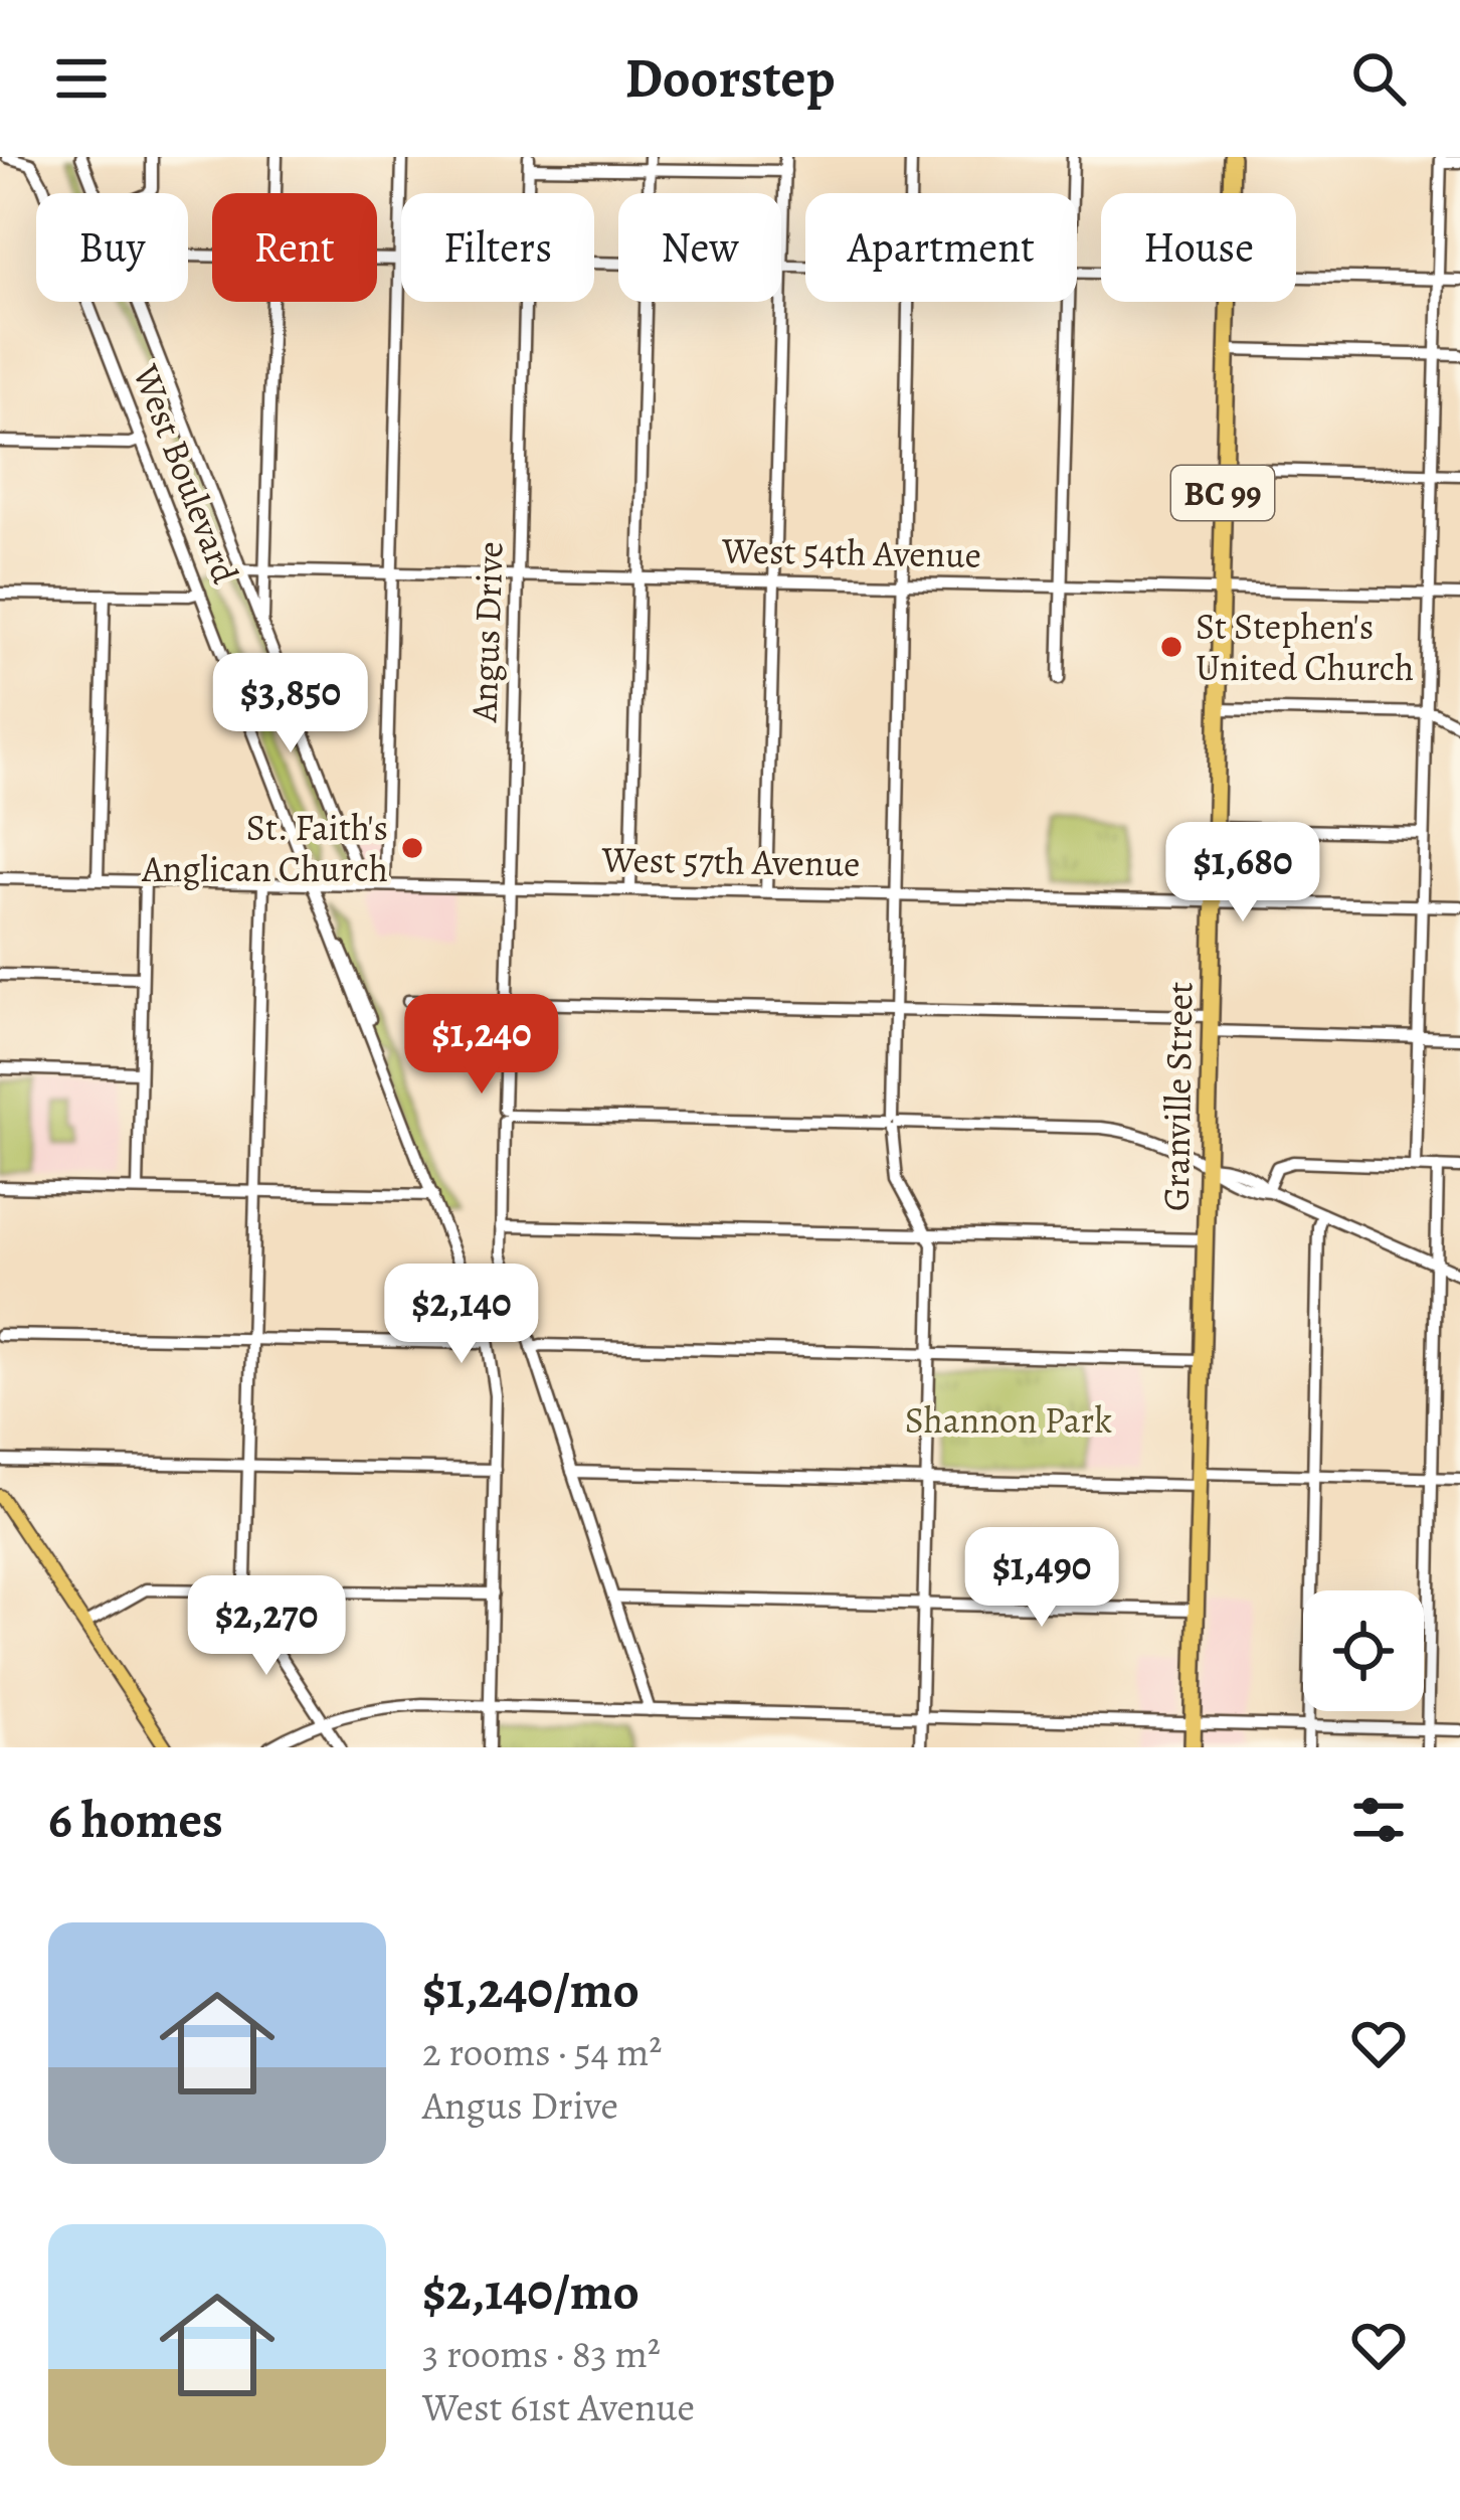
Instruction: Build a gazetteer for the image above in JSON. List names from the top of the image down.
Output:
{
  "streets": {
    "highway": ["BC 99", "Granville Street"],
    "street": [
      "West Boulevard",
      "West 54th Avenue",
      "Angus Drive",
      "West 57th Avenue"
    ]
  },
  "crossings": [
    ["West Boulevard", "West 57th Avenue"],
    ["West 54th Avenue", "Angus Drive"],
    ["West 54th Avenue", "Granville Street"],
    ["Angus Drive", "West 57th Avenue"],
    ["West 57th Avenue", "Granville Street"]
  ],
  "parks": ["Shannon Park"],
  "places": ["St Stephen's United Church", "St. Faith's Anglican Church"],
  "page": {
    "header": "Doorstep",
    "chip": [
      "Buy",
      "Rent",
      "Filters",
      "New",
      "Apartment",
      "House"
    ],
    "price": [
      "$3,850",
      "$1,680",
      "$1,240",
      "$2,140",
      "$1,490",
      "$2,270"
    ],
    "heading": "6 homes",
    "list": [
      {
        "name": "$1,240/mo",
        "note": "2 rooms · 54 m² · Angus Drive"
      },
      {
        "name": "$2,140/mo",
        "note": "3 rooms · 83 m² · West 61st Avenue"
      }
    ]
  }
}
